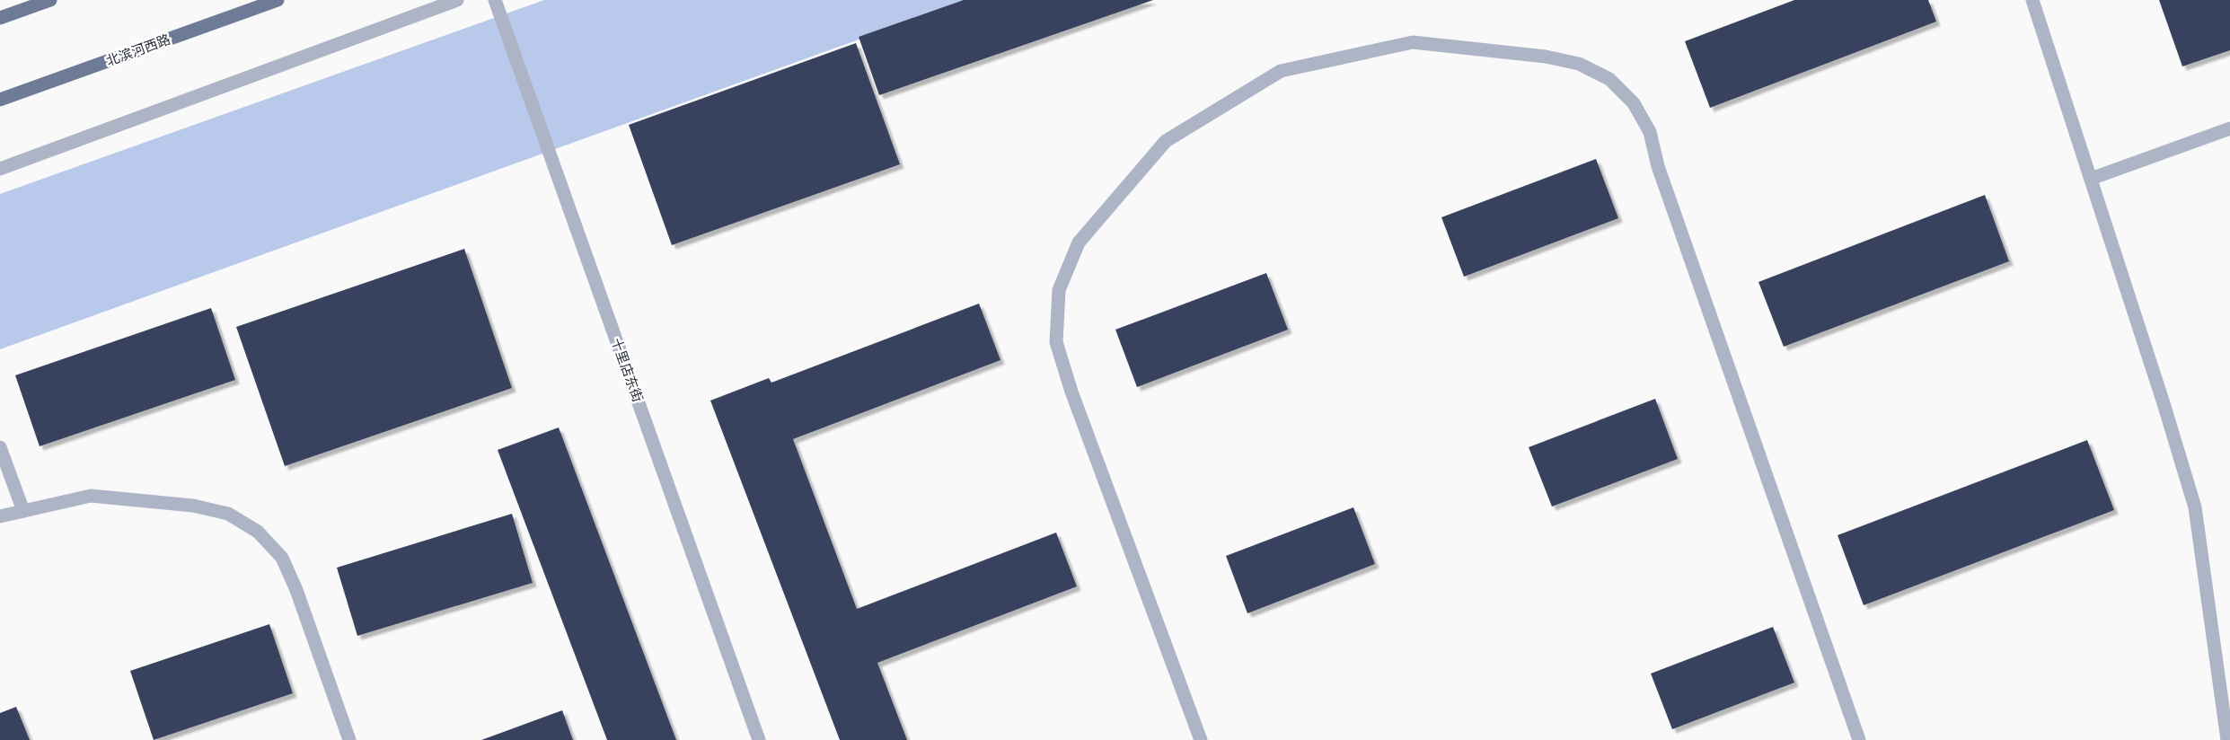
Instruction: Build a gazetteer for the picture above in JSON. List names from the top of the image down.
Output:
{
  "streets": {
    "main road": ["北滨河西路"],
    "street": ["十里店东街"]
  }
}
